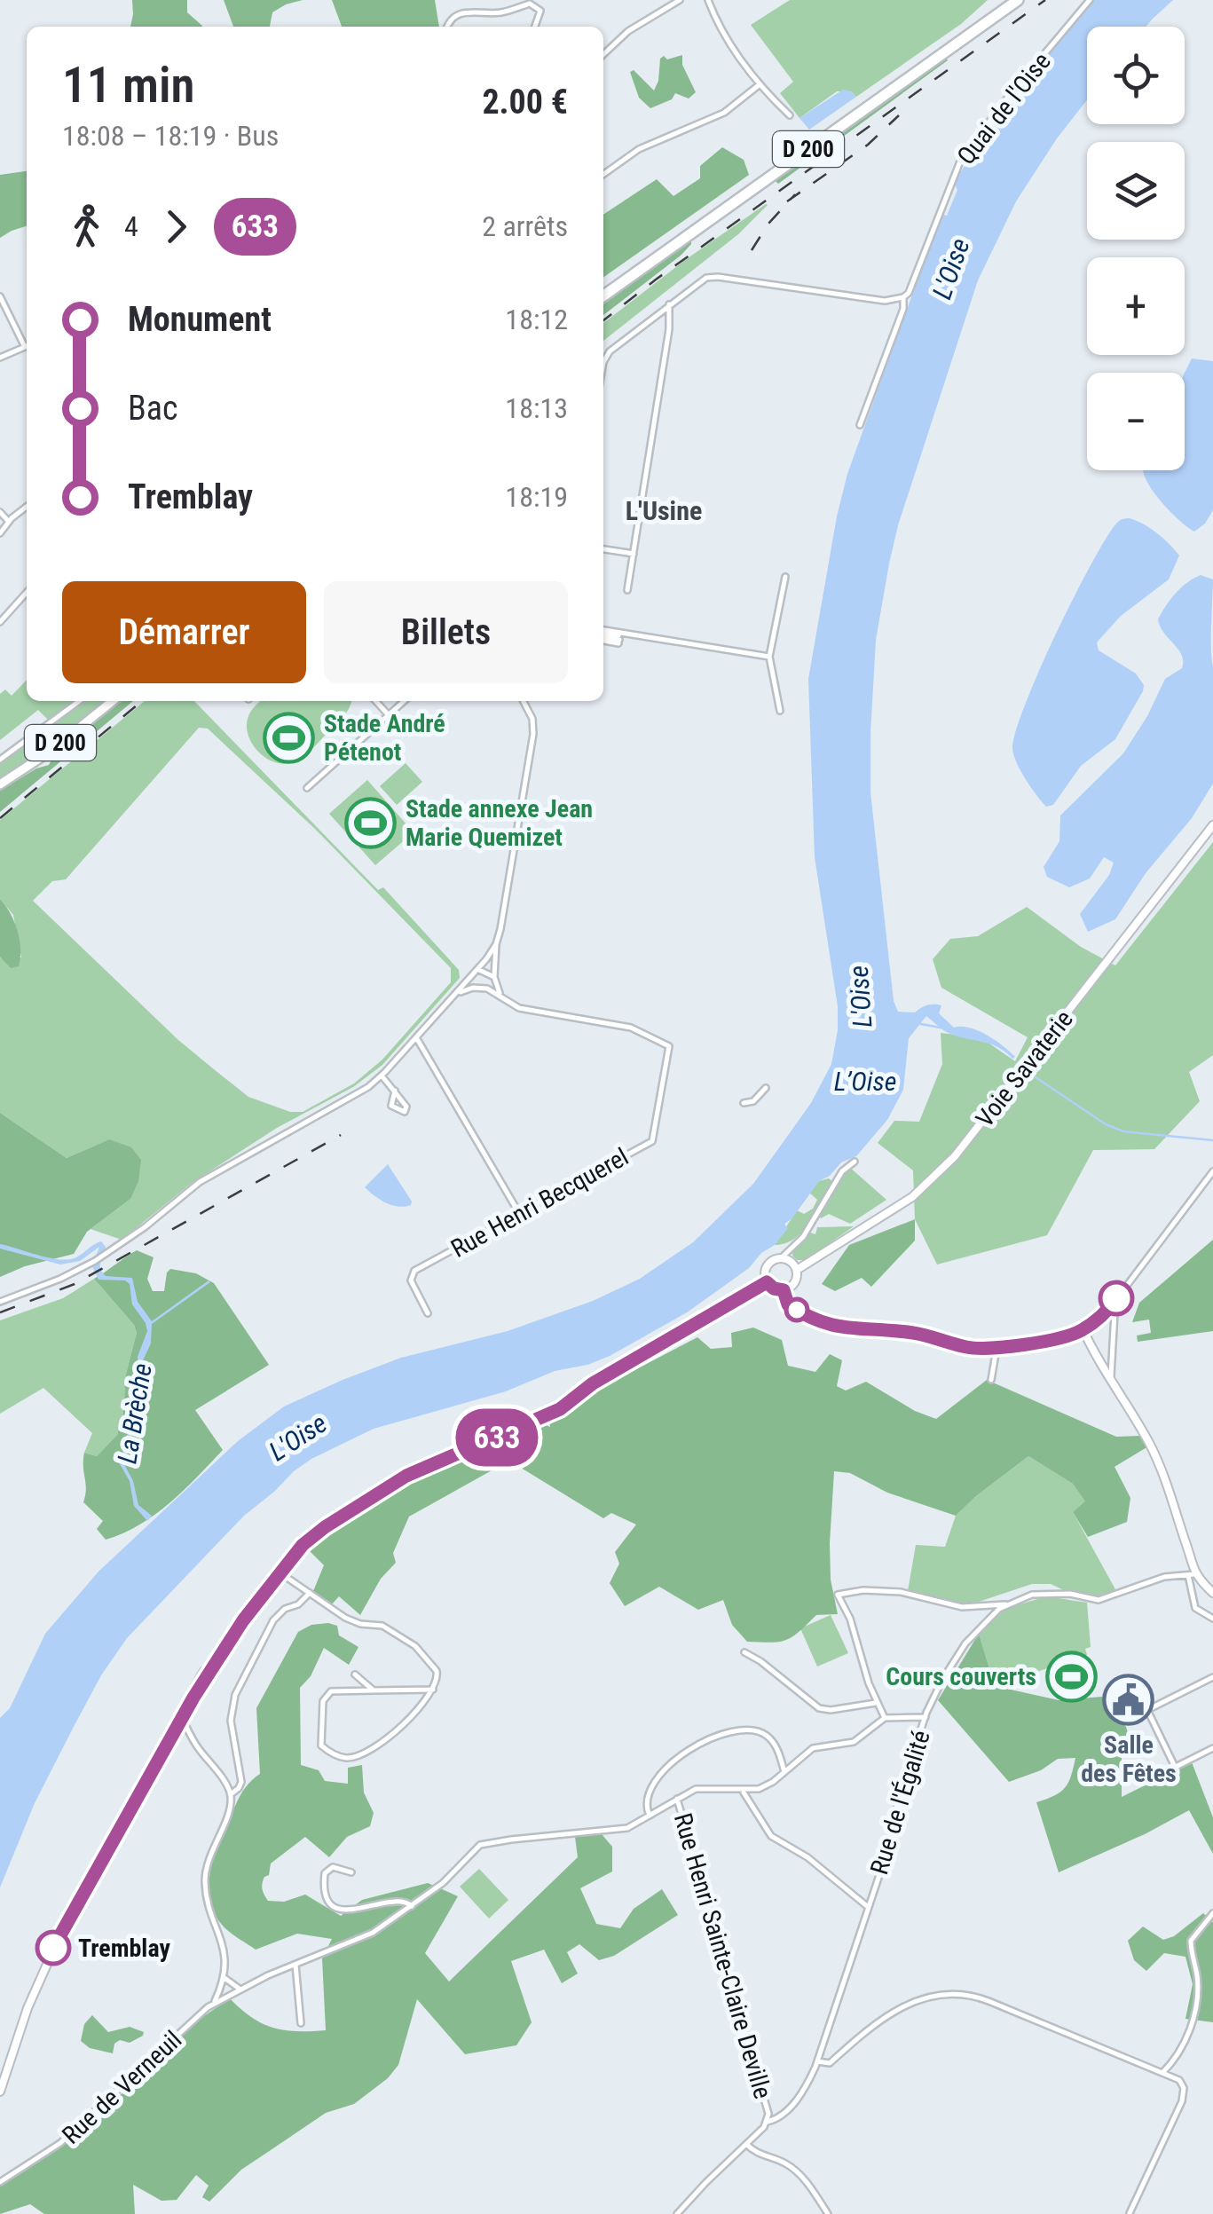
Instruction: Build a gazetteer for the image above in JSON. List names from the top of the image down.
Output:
{
  "streets": {
    "highway": ["D 200"],
    "main road": ["Voie Savaterie"],
    "street": [
      "Quai de l'Oise",
      "Rue Henri Becquerel",
      "Rue de l'Égalité",
      "Rue Henri Sainte-Claire Deville",
      "Rue de Verneuil"
    ]
  },
  "districts": ["L'Usine"],
  "water": ["L'Oise", "L’Oise", "La Brèche"],
  "places": {
    "sports": ["Stade André Pétenot", "Stade annexe Jean Marie Quemizet", "Cours couverts"],
    "public building": ["Salle des Fêtes"],
    "other": ["Tremblay"]
  },
  "lines": ["bus line 633"],
  "page": {
    "on_map": "633",
    "map_buttons": ["+", "−"],
    "heading": ["11 min", "18:08 – 18:19 · Bus", "2.00 €"],
    "legs": ["4", "633", "2 arrêts"],
    "list": [
      {
        "name": "Monument",
        "value": "18:12"
      },
      {
        "name": "Bac",
        "value": "18:13"
      },
      {
        "name": "Tremblay",
        "value": "18:19"
      }
    ],
    "buttons": ["Démarrer", "Billets"]
  }
}
